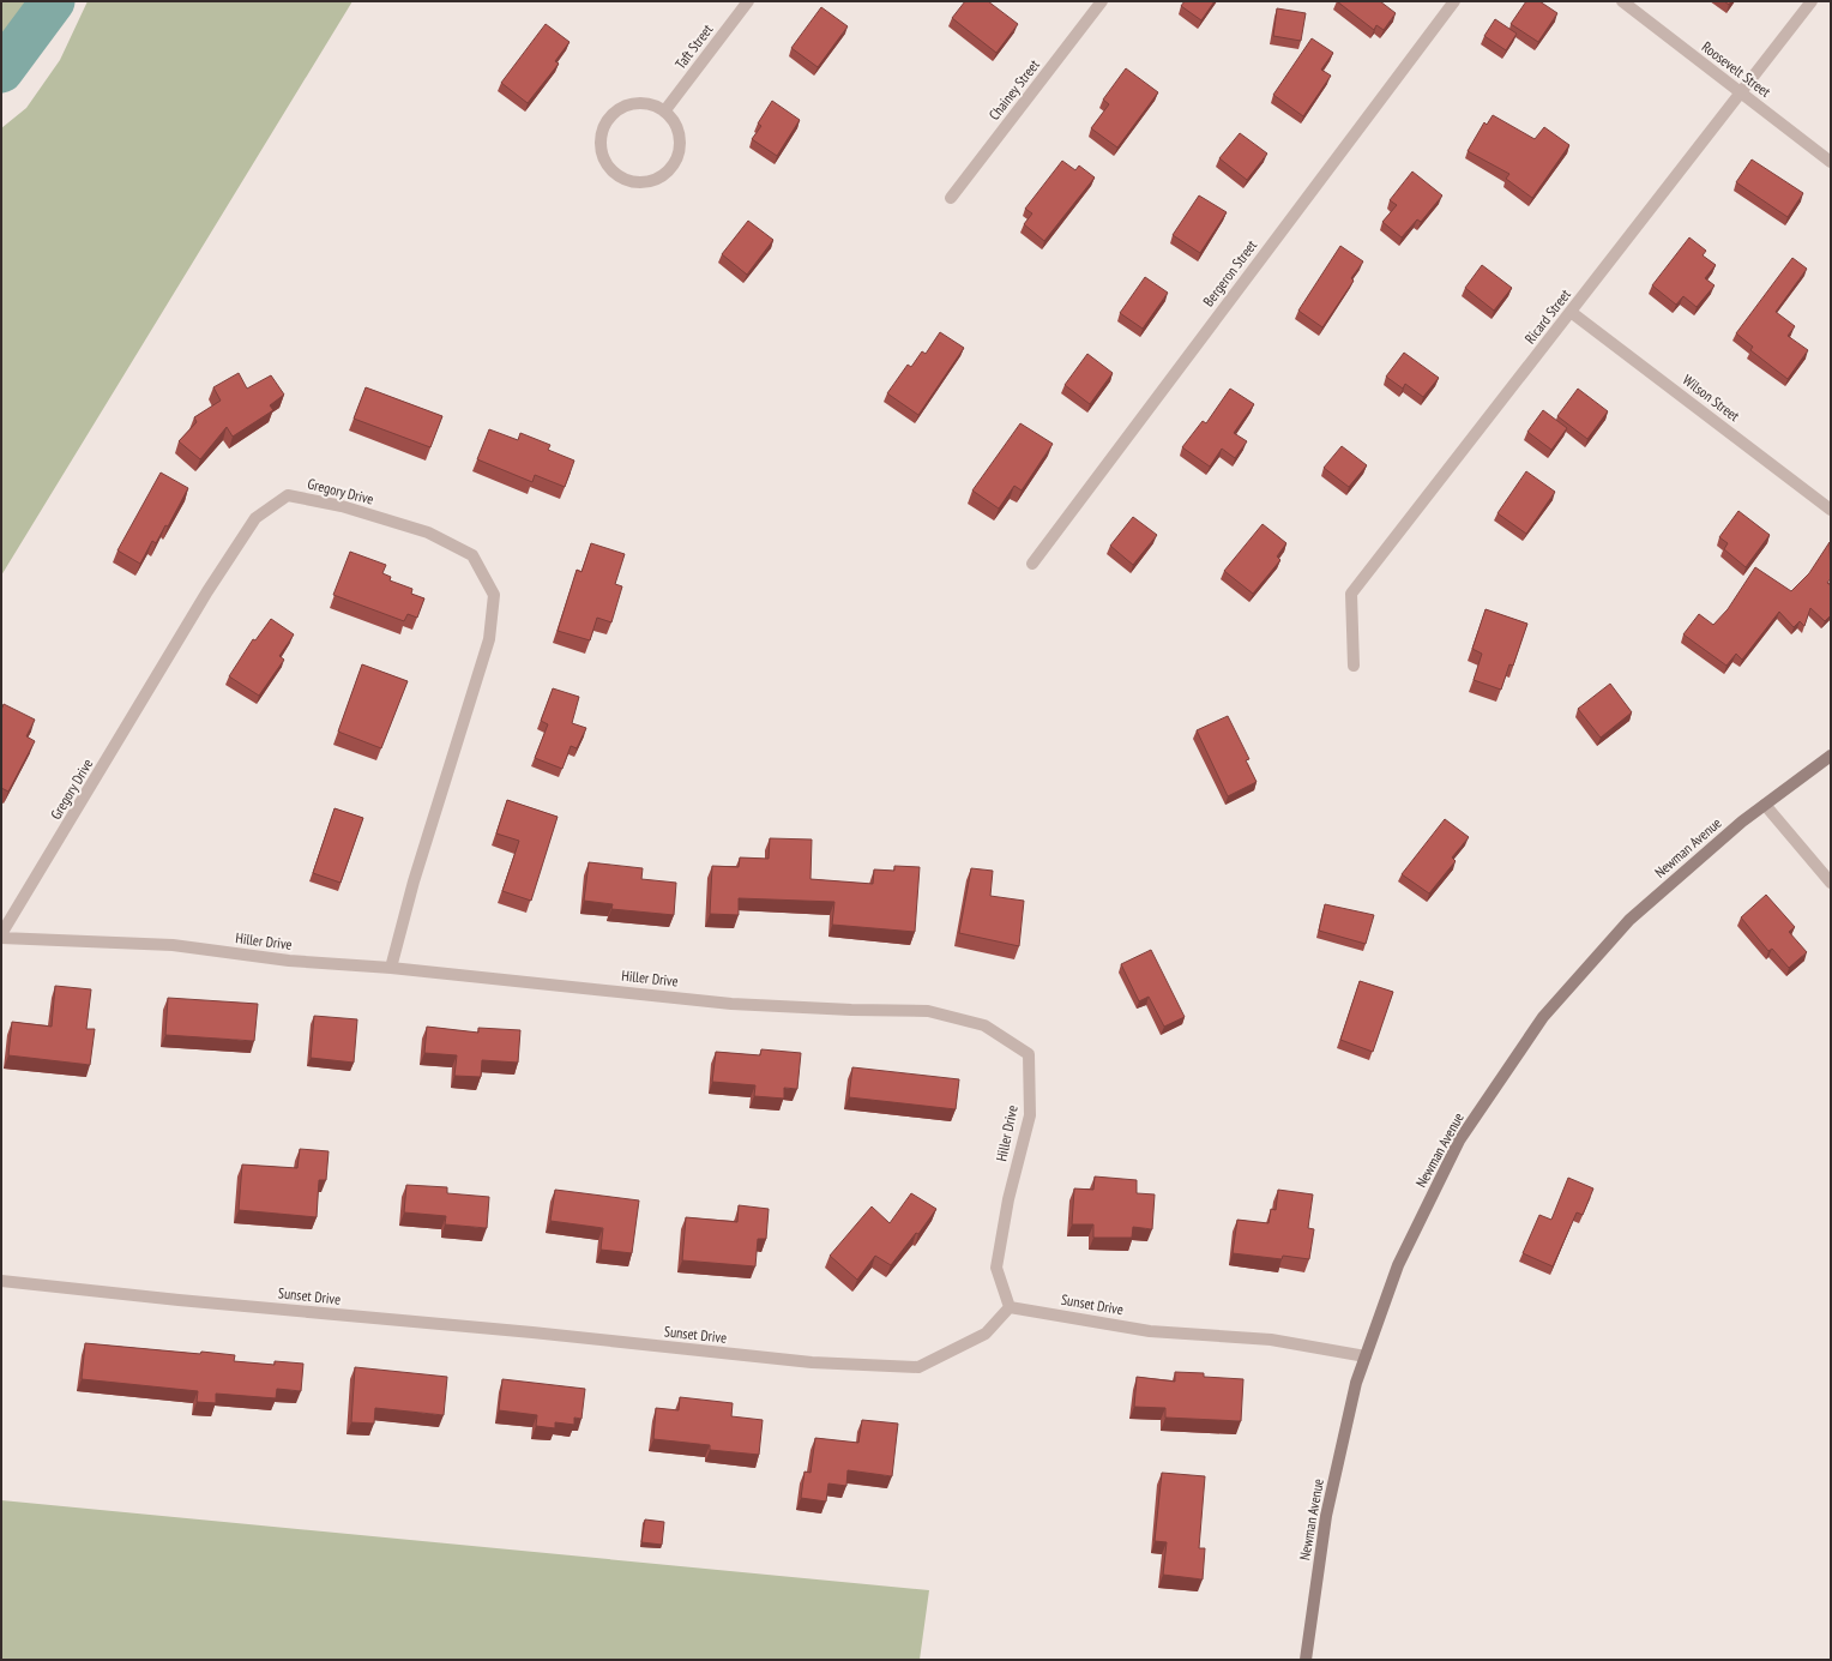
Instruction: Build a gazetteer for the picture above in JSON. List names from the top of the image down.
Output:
{
  "streets": {
    "main road": ["Newman Avenue"],
    "street": [
      "Taft Street",
      "Roosevelt Street",
      "Chainey Street",
      "Bergeron Street",
      "Ricard Street",
      "Wilson Street",
      "Gregory Drive",
      "Hiller Drive",
      "Sunset Drive"
    ]
  },
  "crossings": [
    ["Roosevelt Street", "Ricard Street"],
    ["Ricard Street", "Wilson Street"],
    ["Gregory Drive", "Hiller Drive"],
    ["Newman Avenue", "Sunset Drive"],
    ["Hiller Drive", "Sunset Drive"]
  ]
}
